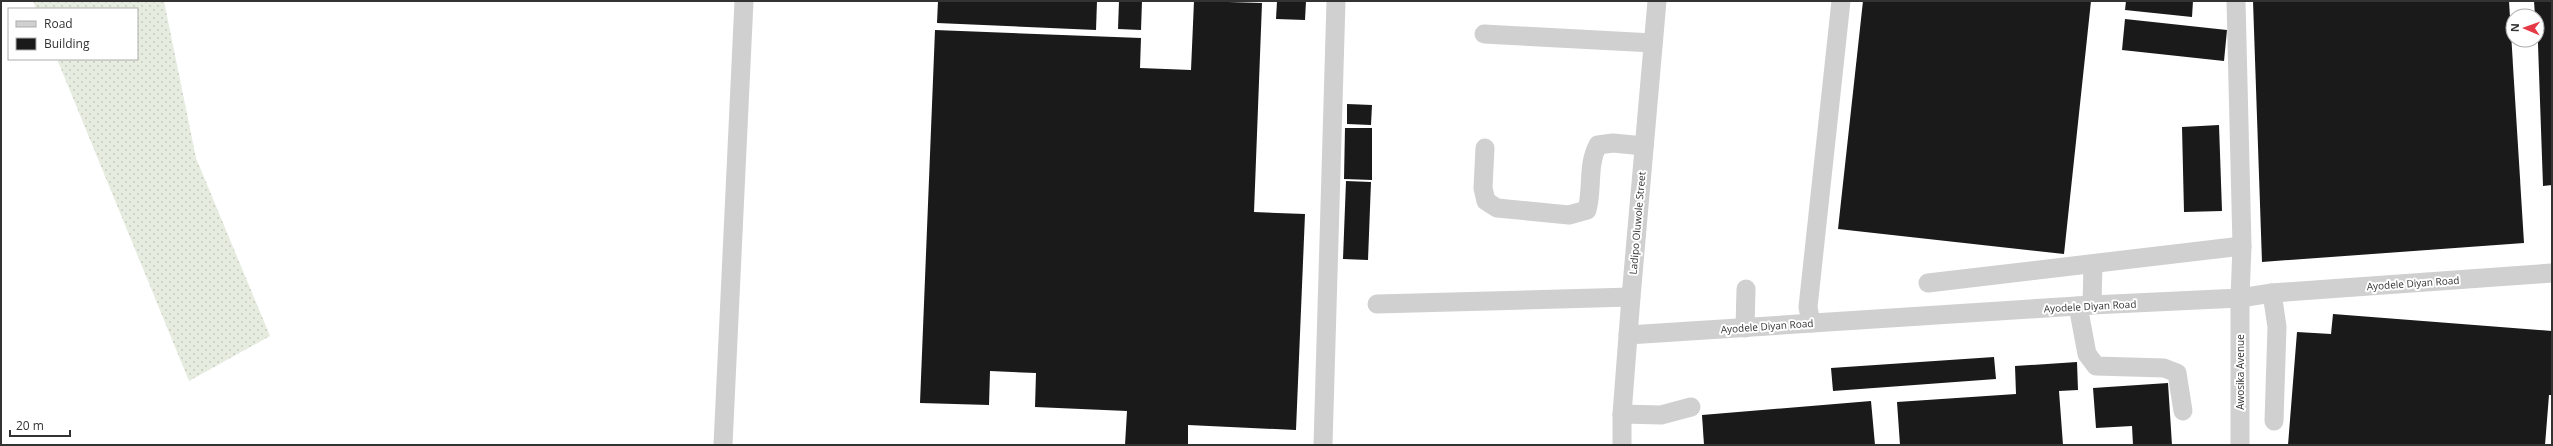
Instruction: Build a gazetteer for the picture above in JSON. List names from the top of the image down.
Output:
{
  "streets": {
    "street": ["Ladipo Oluwole Street", "Ayodele Diyan Road", "Awosika Avenue"]
  },
  "crossings": [
    ["Ladipo Oluwole Street", "Ayodele Diyan Road"],
    ["Ayodele Diyan Road", "Awosika Avenue"]
  ],
  "legend": ["Road", "Building"],
  "scale_bar": "20 m",
  "north": "left"
}
